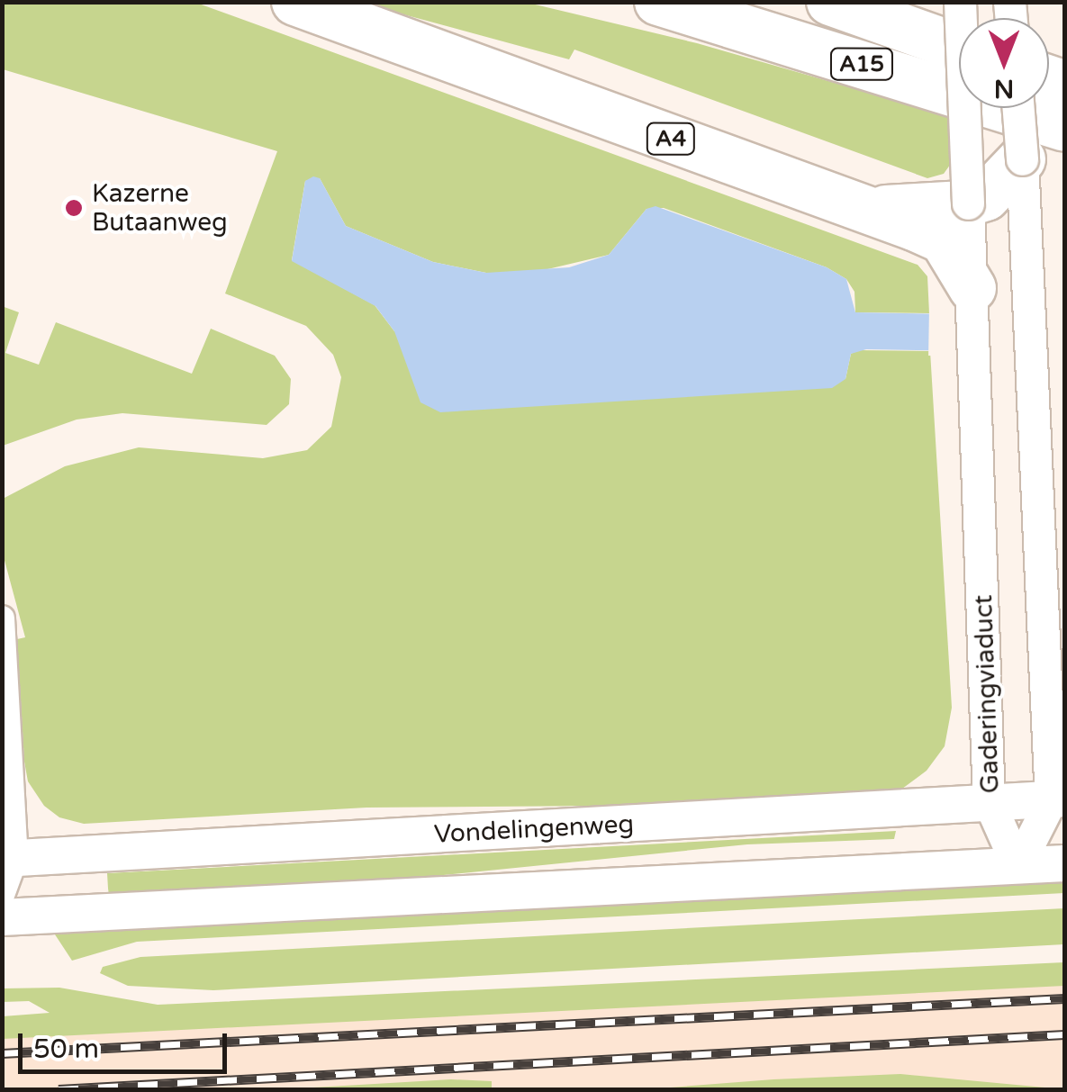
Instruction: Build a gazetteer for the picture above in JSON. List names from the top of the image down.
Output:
{
  "streets": {
    "highway": ["A15", "A4"],
    "main road": ["Vondelingenweg"],
    "street": ["Gaderingviaduct"]
  },
  "crossings": [
    ["A4", "Gaderingviaduct"],
    ["Gaderingviaduct", "Vondelingenweg"]
  ],
  "places": ["Kazerne Butaanweg"],
  "scale_bar": "50 m",
  "north": "bottom"
}
